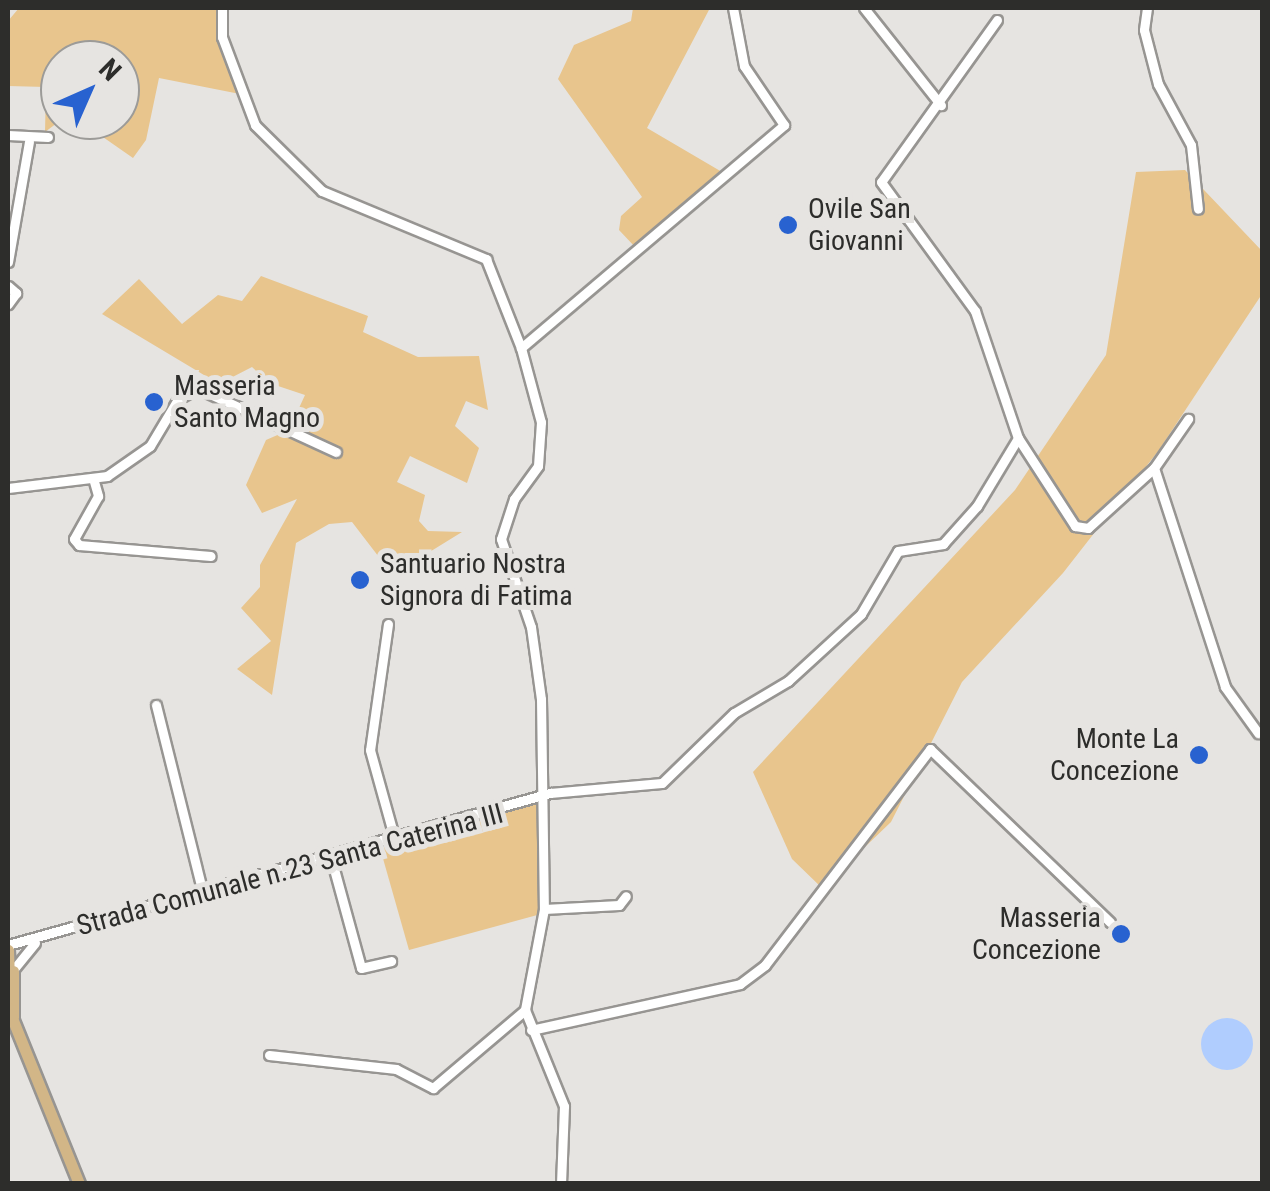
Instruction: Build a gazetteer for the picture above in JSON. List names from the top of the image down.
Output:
{
  "streets": {
    "street": ["Strada Comunale n.23 Santa Caterina III"]
  },
  "places": [
    "Ovile San Giovanni",
    "Masseria Santo Magno",
    "Santuario Nostra Signora di Fatima",
    "Monte La Concezione",
    "Masseria Concezione"
  ],
  "north": "top right"
}
